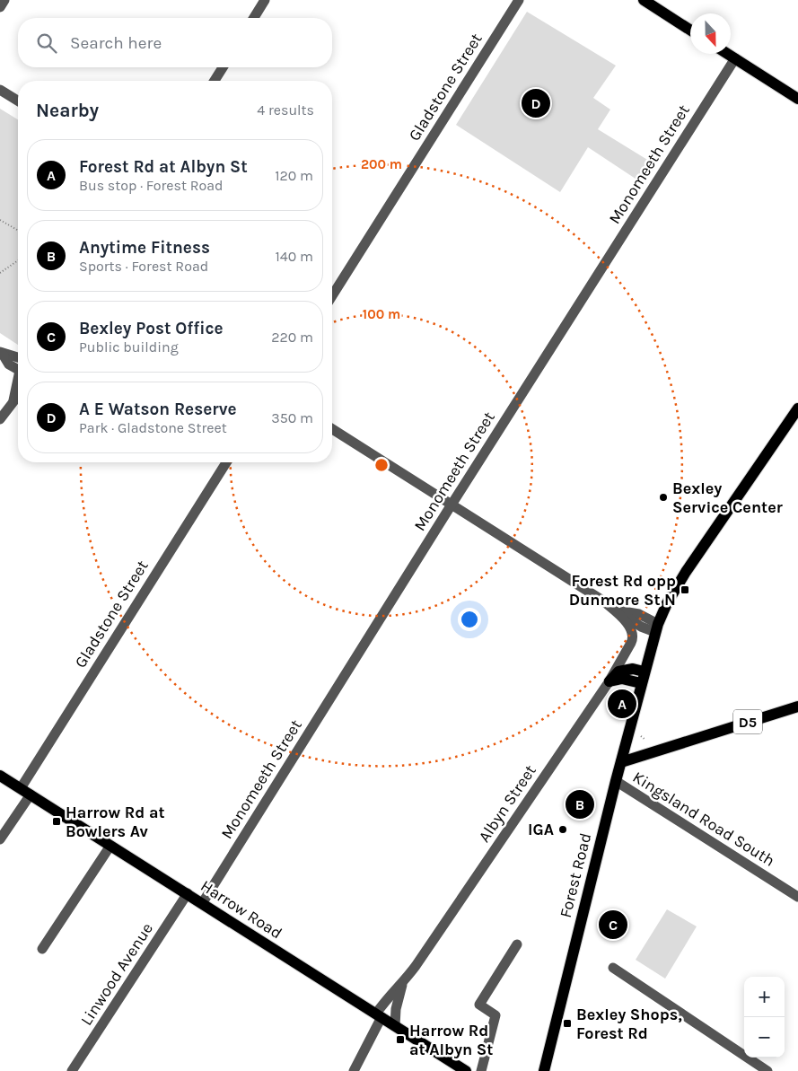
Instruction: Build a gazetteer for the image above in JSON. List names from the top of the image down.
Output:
{
  "streets": {
    "main road": ["D5", "Forest Road", "Harrow Road"],
    "street": [
      "Gladstone Street",
      "Monomeeth Street",
      "Albyn Street",
      "Kingsland Road South",
      "Linwood Avenue"
    ]
  },
  "crossings": [
    ["Gladstone Street", "Harrow Road"],
    ["Monomeeth Street", "Harrow Road"],
    ["D5", "Forest Road"],
    ["Albyn Street", "Harrow Road"],
    ["Kingsland Road South", "Forest Road"],
    ["Harrow Road", "Linwood Avenue"]
  ],
  "places": {
    "other": ["Bexley Service Center", "IGA"],
    "transit": [
      "Forest Rd opp Dunmore St N",
      "Harrow Rd at Bowlers Av",
      "Bexley Shops, Forest Rd",
      "Harrow Rd at Albyn St"
    ]
  },
  "north": "bottom",
  "page": {
    "search": "Search here",
    "heading": ["Nearby", "4 results"],
    "pins": [
      "D",
      "A",
      "B",
      "C"
    ],
    "list": [
      {
        "mark": "A",
        "name": "Forest Rd at Albyn St",
        "note": "Bus stop · Forest Road",
        "value": "120 m"
      },
      {
        "mark": "B",
        "name": "Anytime Fitness",
        "note": "Sports · Forest Road",
        "value": "140 m"
      },
      {
        "mark": "C",
        "name": "Bexley Post Office",
        "note": "Public building",
        "value": "220 m"
      },
      {
        "mark": "D",
        "name": "A E Watson Reserve",
        "note": "Park · Gladstone Street",
        "value": "350 m"
      }
    ],
    "map_buttons": ["+", "−"]
  },
  "rings": ["200 m", "100 m"]
}
